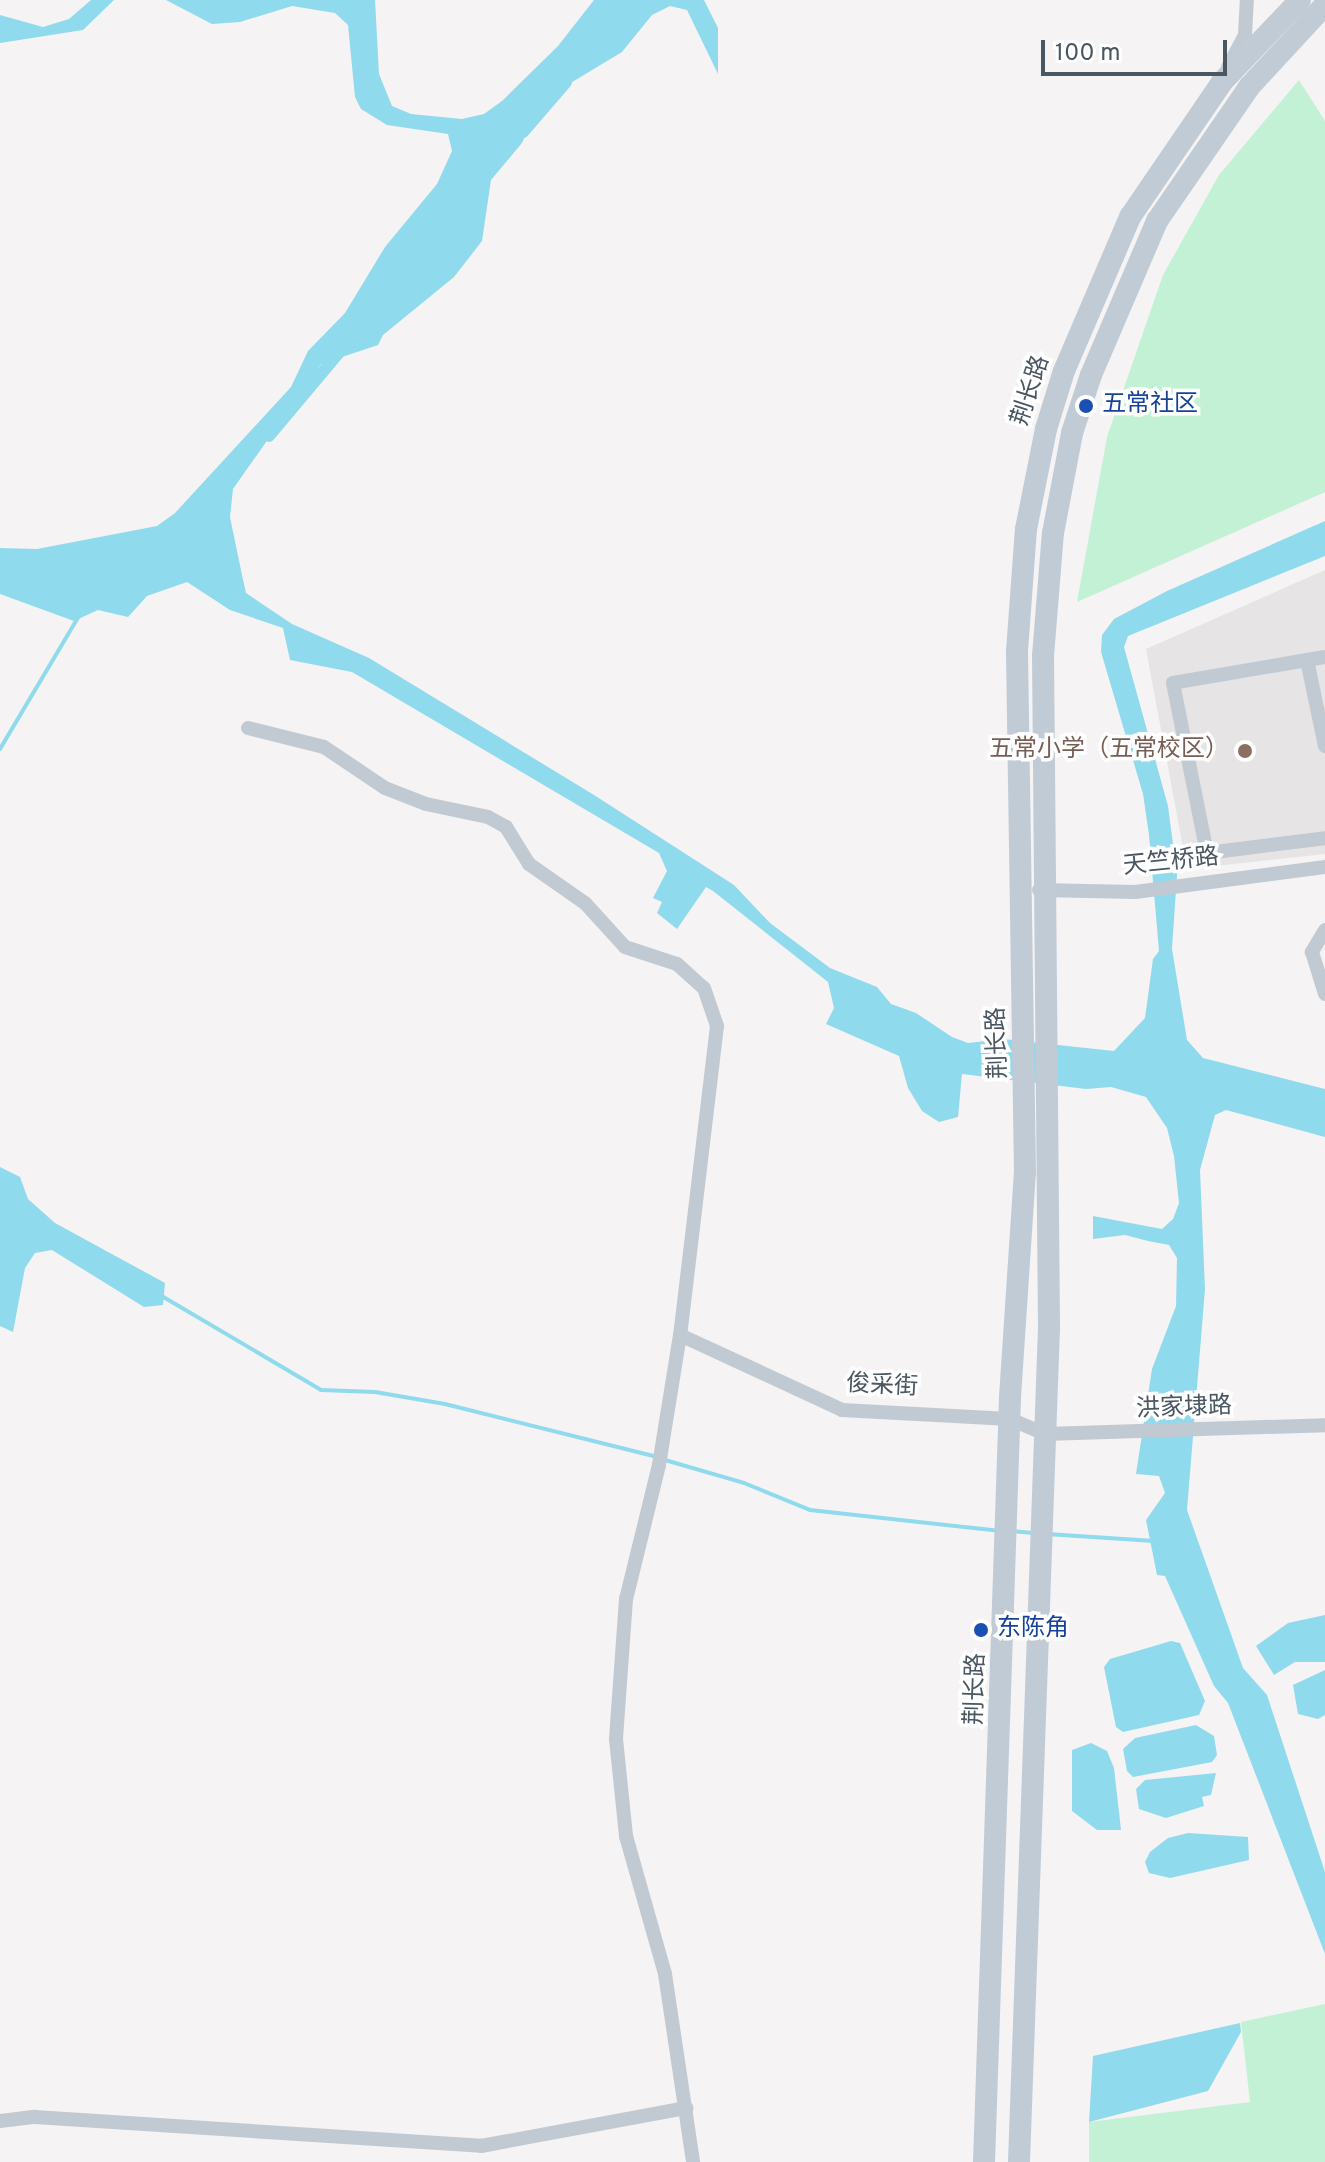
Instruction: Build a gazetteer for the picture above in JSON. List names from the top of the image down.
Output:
{
  "streets": {
    "main road": ["荆长路"],
    "street": ["天竺桥路", "俊采街", "洪家埭路"]
  },
  "crossings": [
    ["荆长路", "天竺桥路"],
    ["荆长路", "俊采街"],
    ["荆长路", "洪家埭路"],
    ["俊采街", "洪家埭路"]
  ],
  "places": ["五常社区", "五常小学（五常校区）", "东陈角"],
  "scale_bar": "100 m"
}
